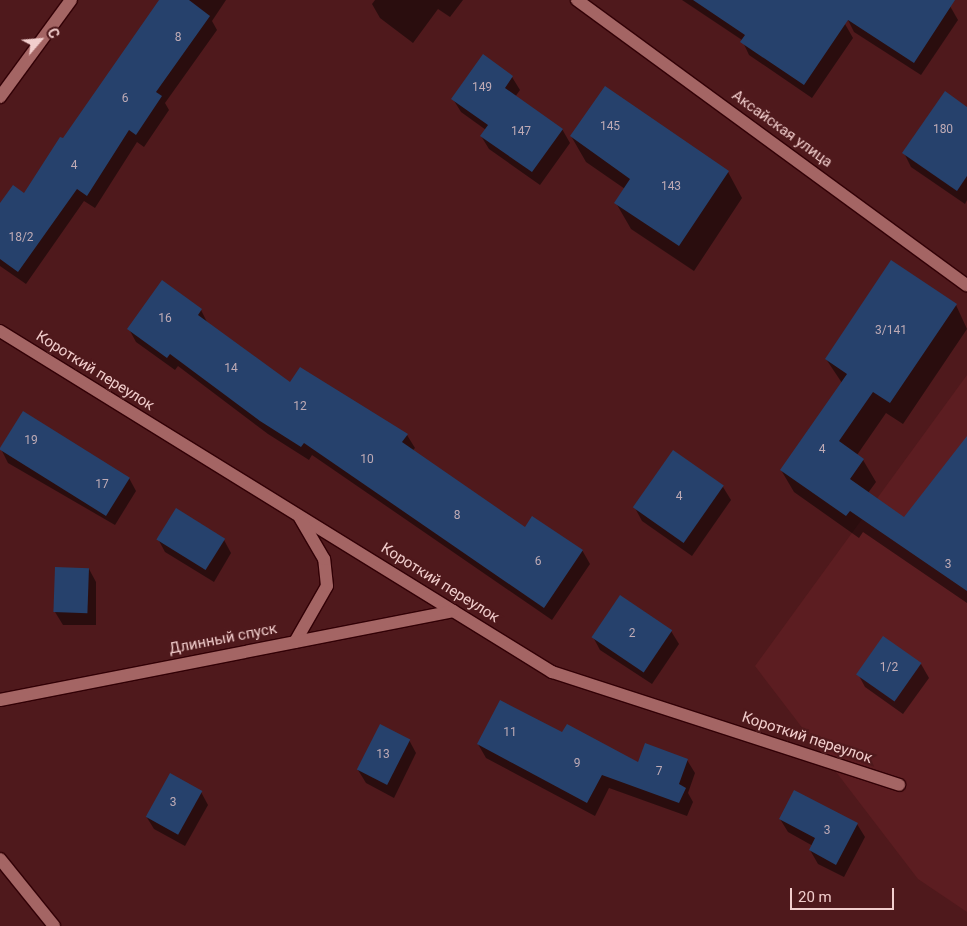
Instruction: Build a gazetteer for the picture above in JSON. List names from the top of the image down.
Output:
{
  "streets": {
    "street": ["Аксайская улица", "Короткий переулок", "Длинный спуск"]
  },
  "crossings": [
    ["Короткий переулок", "Длинный спуск"]
  ],
  "house_numbers": [
    "8",
    "149",
    "6",
    "145",
    "180",
    "147",
    "4",
    "143",
    "18/2",
    "16",
    "3/141",
    "14",
    "12",
    "19",
    "4",
    "10",
    "17",
    "4",
    "8",
    "6",
    "3",
    "2",
    "1/2",
    "11",
    "13",
    "9",
    "7",
    "3",
    "3"
  ],
  "scale_bar": "20 m",
  "north": "top right"
}
